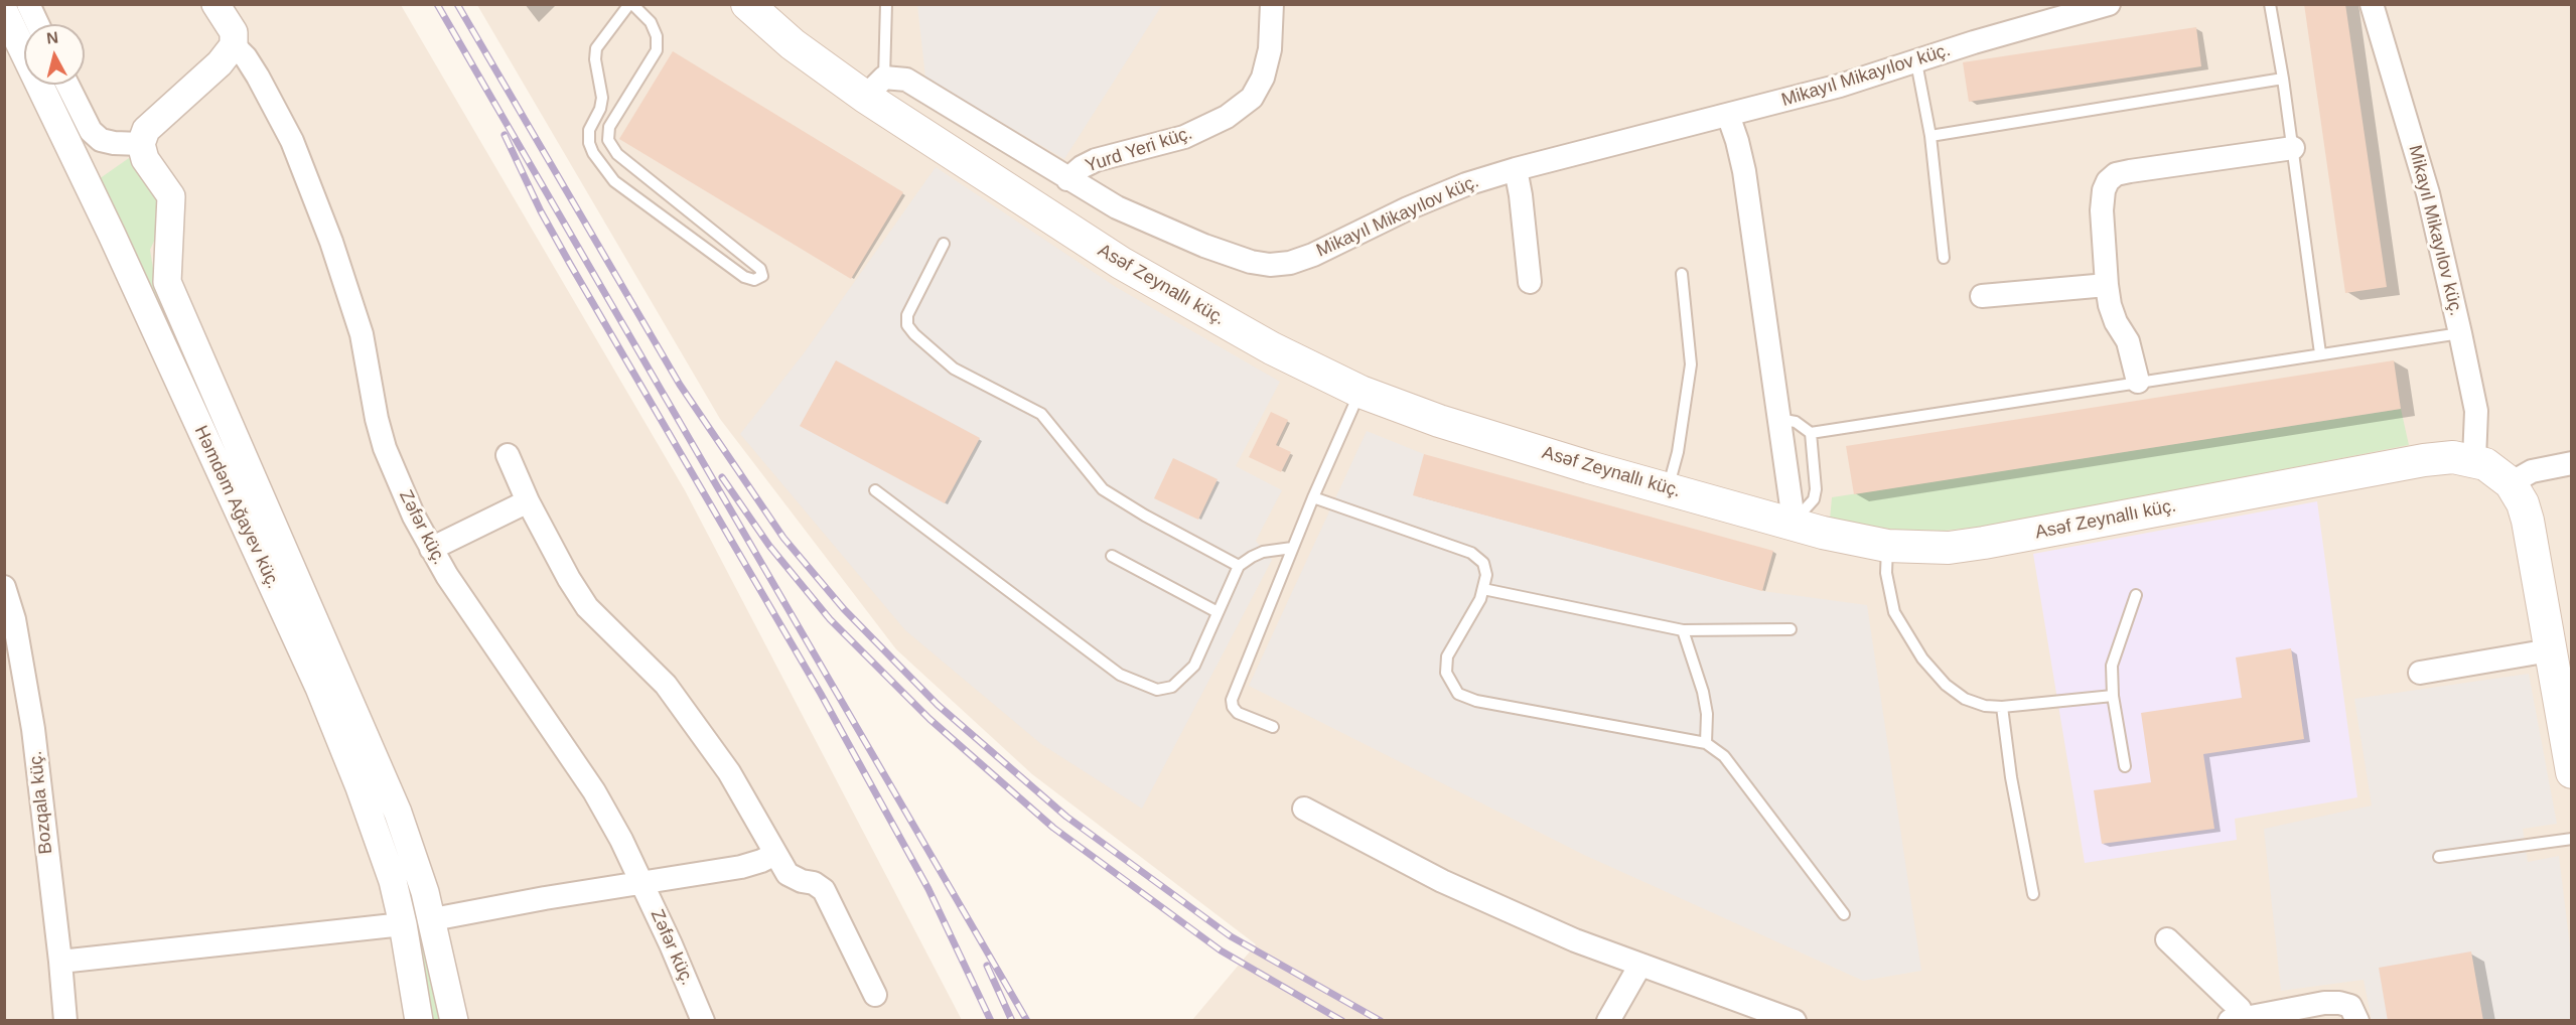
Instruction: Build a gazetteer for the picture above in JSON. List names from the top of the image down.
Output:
{
  "streets": {
    "main road": ["Asəf Zeynallı küç."],
    "street": [
      "Mikayıl Mikayılov küç.",
      "Yurd Yeri küç.",
      "Həmdəm Ağayev küç.",
      "Zəfər küç.",
      "Bozqala küç."
    ]
  },
  "crossings": [
    ["Mikayıl Mikayılov küç.", "Yurd Yeri küç."],
    ["Mikayıl Mikayılov küç.", "Asəf Zeynallı küç."]
  ],
  "north": "top"
}
